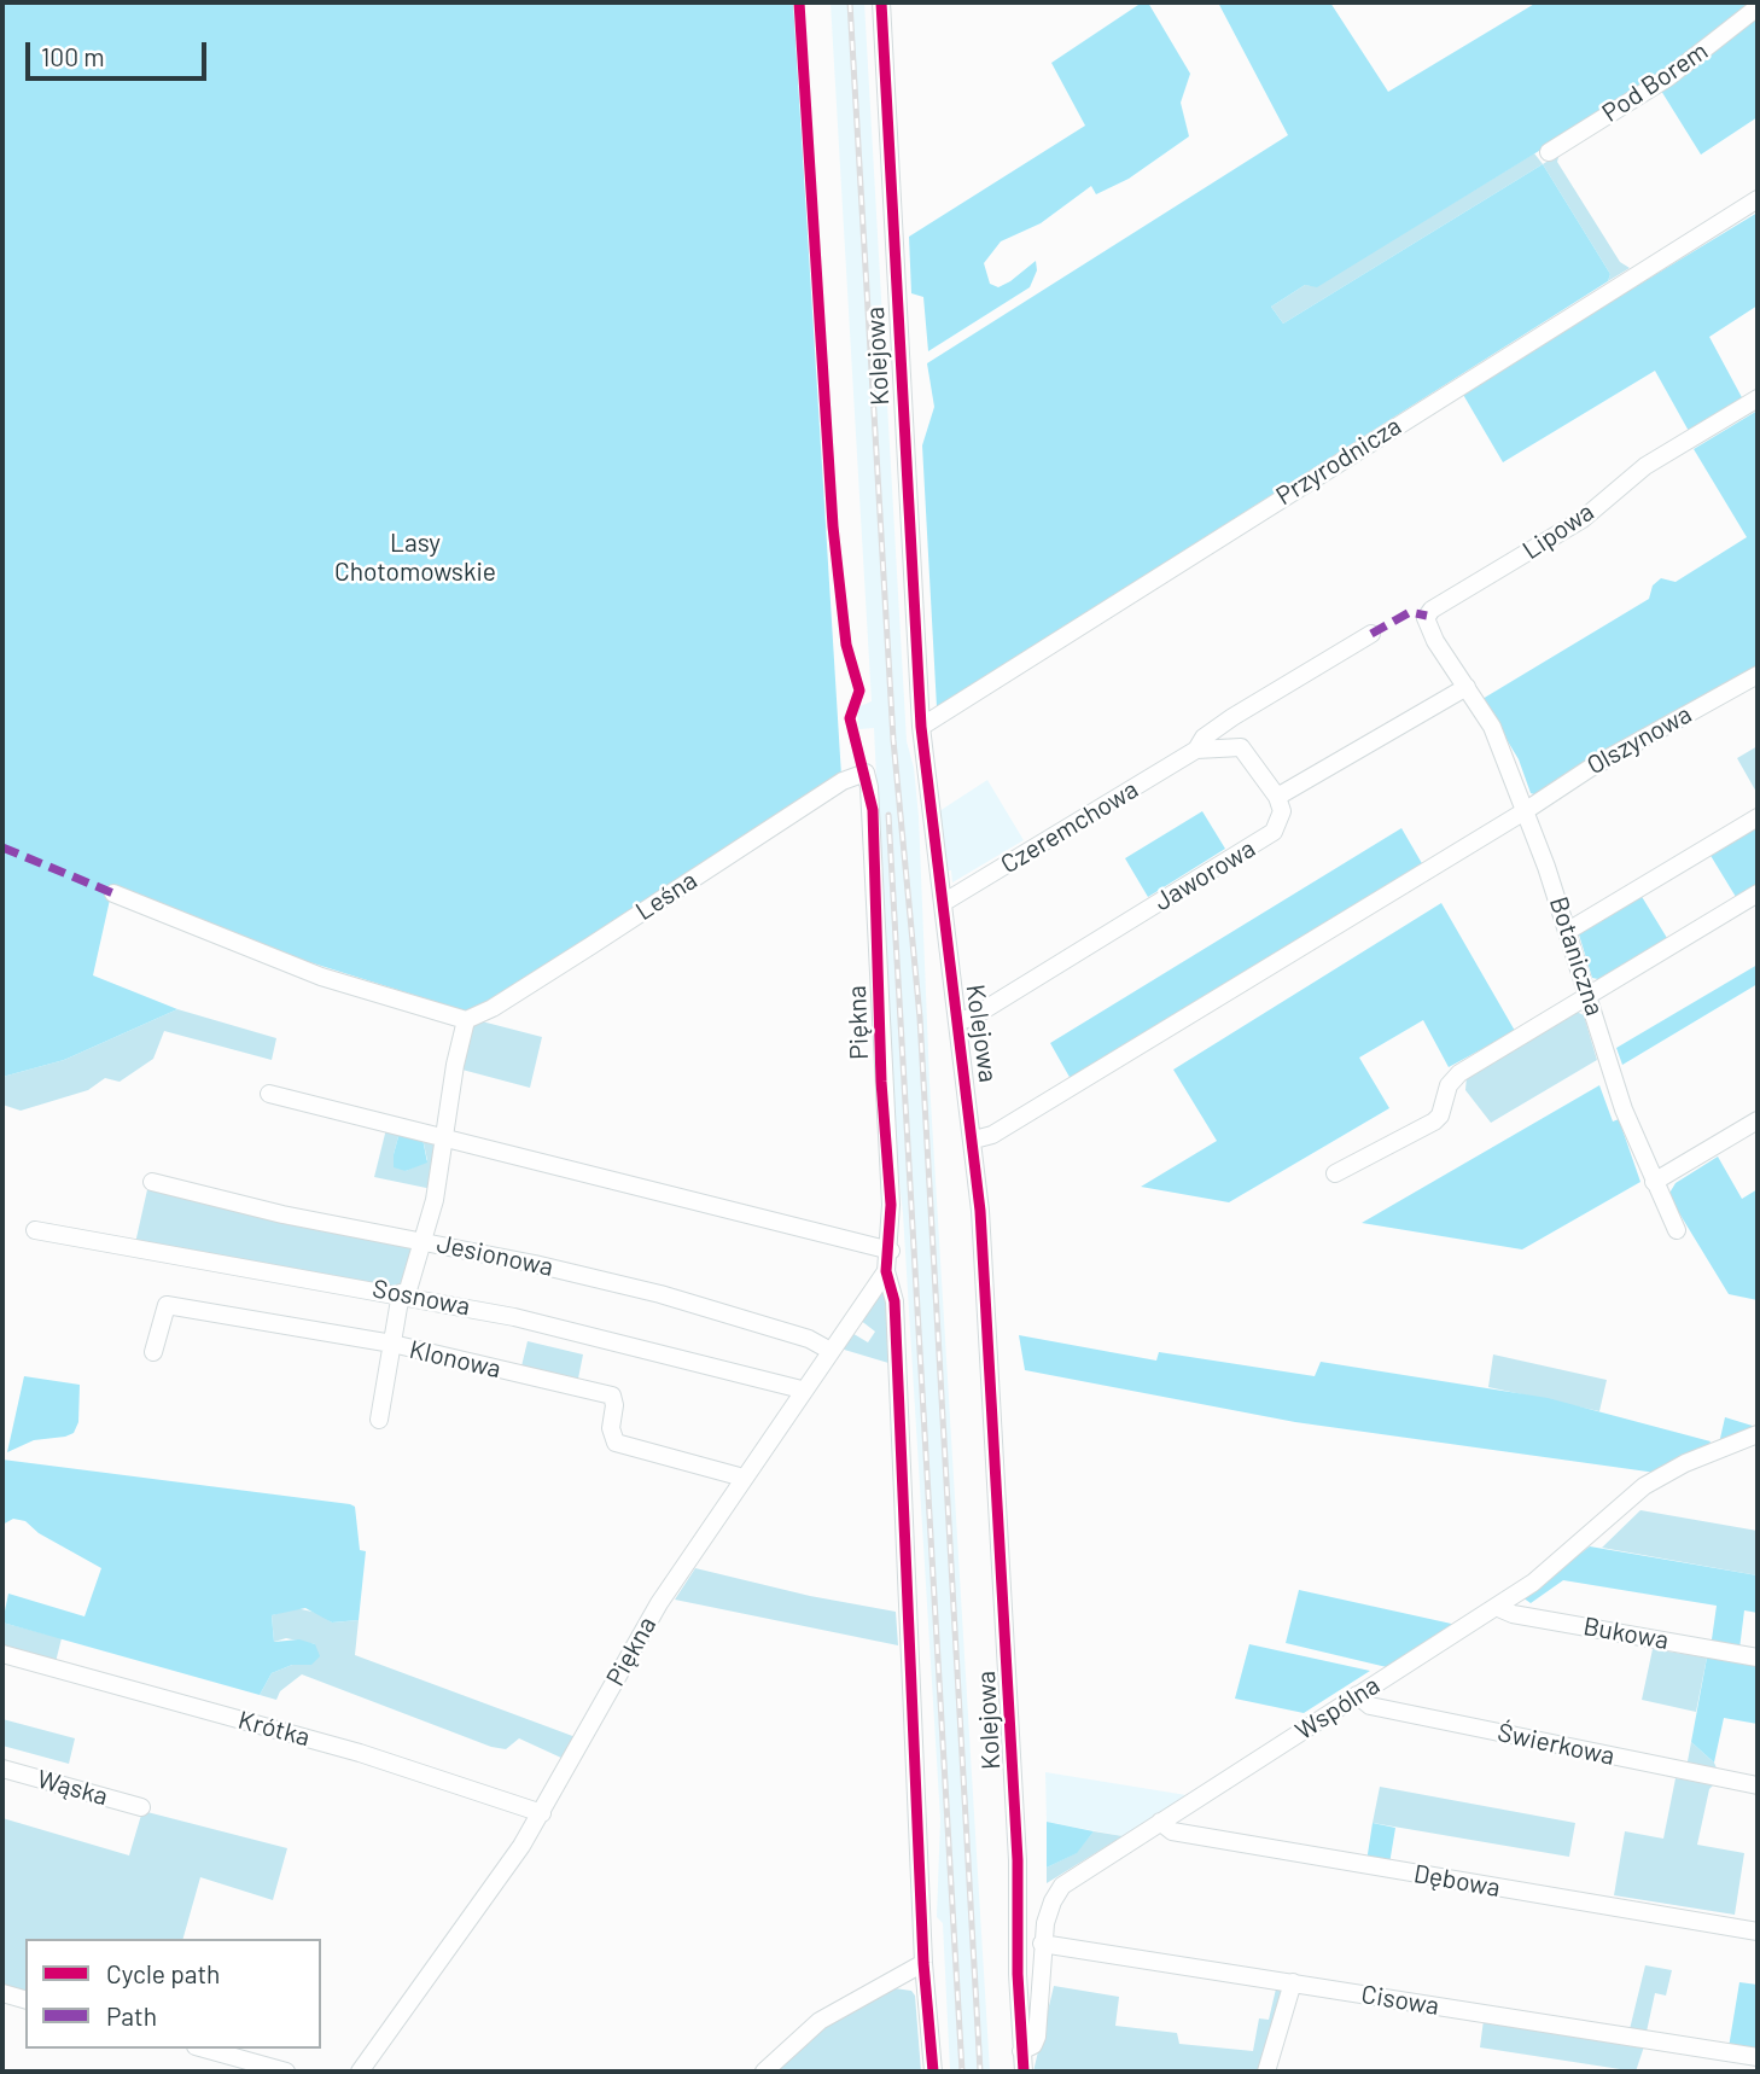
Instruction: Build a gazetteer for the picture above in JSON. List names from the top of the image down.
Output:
{
  "streets": {
    "street": [
      "Pod Borem",
      "Kolejowa",
      "Przyrodnicza",
      "Lipowa",
      "Olszynowa",
      "Czeremchowa",
      "Jaworowa",
      "Leśna",
      "Botaniczna",
      "Piękna",
      "Jesionowa",
      "Sosnowa",
      "Klonowa",
      "Bukowa",
      "Wspólna",
      "Krótka",
      "Świerkowa",
      "Wąska",
      "Dębowa",
      "Cisowa"
    ]
  },
  "crossings": [
    ["Kolejowa", "Przyrodnicza"],
    ["Kolejowa", "Olszynowa"],
    ["Kolejowa", "Czeremchowa"],
    ["Kolejowa", "Jaworowa"],
    ["Kolejowa", "Wspólna"],
    ["Lipowa", "Botaniczna"],
    ["Olszynowa", "Botaniczna"],
    ["Leśna", "Piękna"],
    ["Piękna", "Jesionowa"],
    ["Piękna", "Sosnowa"],
    ["Piękna", "Klonowa"],
    ["Piękna", "Krótka"],
    ["Bukowa", "Wspólna"],
    ["Wspólna", "Świerkowa"],
    ["Wspólna", "Dębowa"],
    ["Wspólna", "Cisowa"]
  ],
  "parks": ["Lasy Chotomowskie"],
  "legend": ["Cycle path", "Path"],
  "scale_bar": "100 m"
}
